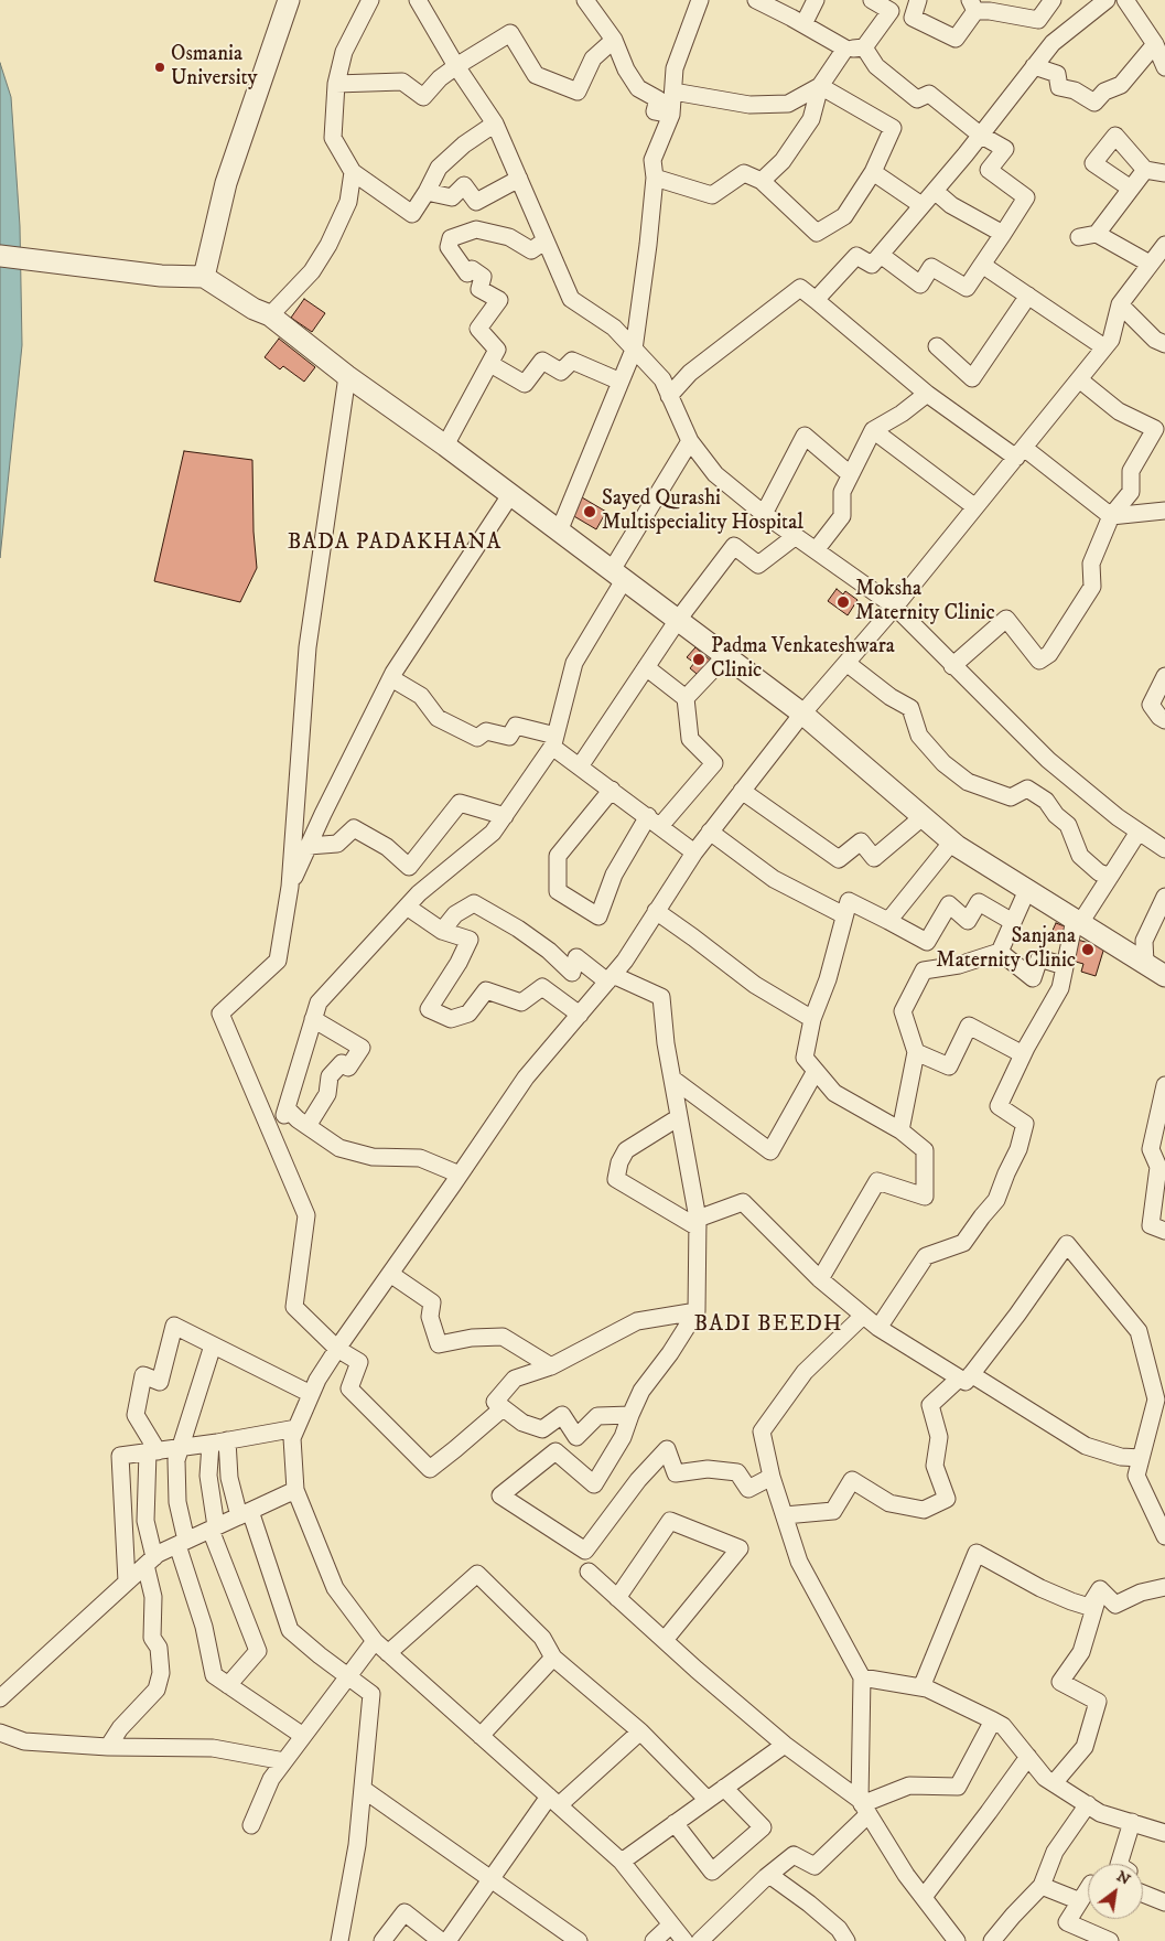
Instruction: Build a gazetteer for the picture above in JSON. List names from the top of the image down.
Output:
{
  "districts": ["BADA PADAKHANA", "BADI BEEDH"],
  "places": [
    "Osmania University",
    "Sayed Qurashi Multispeciality Hospital",
    "Moksha Maternity Clinic",
    "Padma Venkateshwara Clinic",
    "Sanjana Maternity Clinic"
  ],
  "north": "top right"
}
